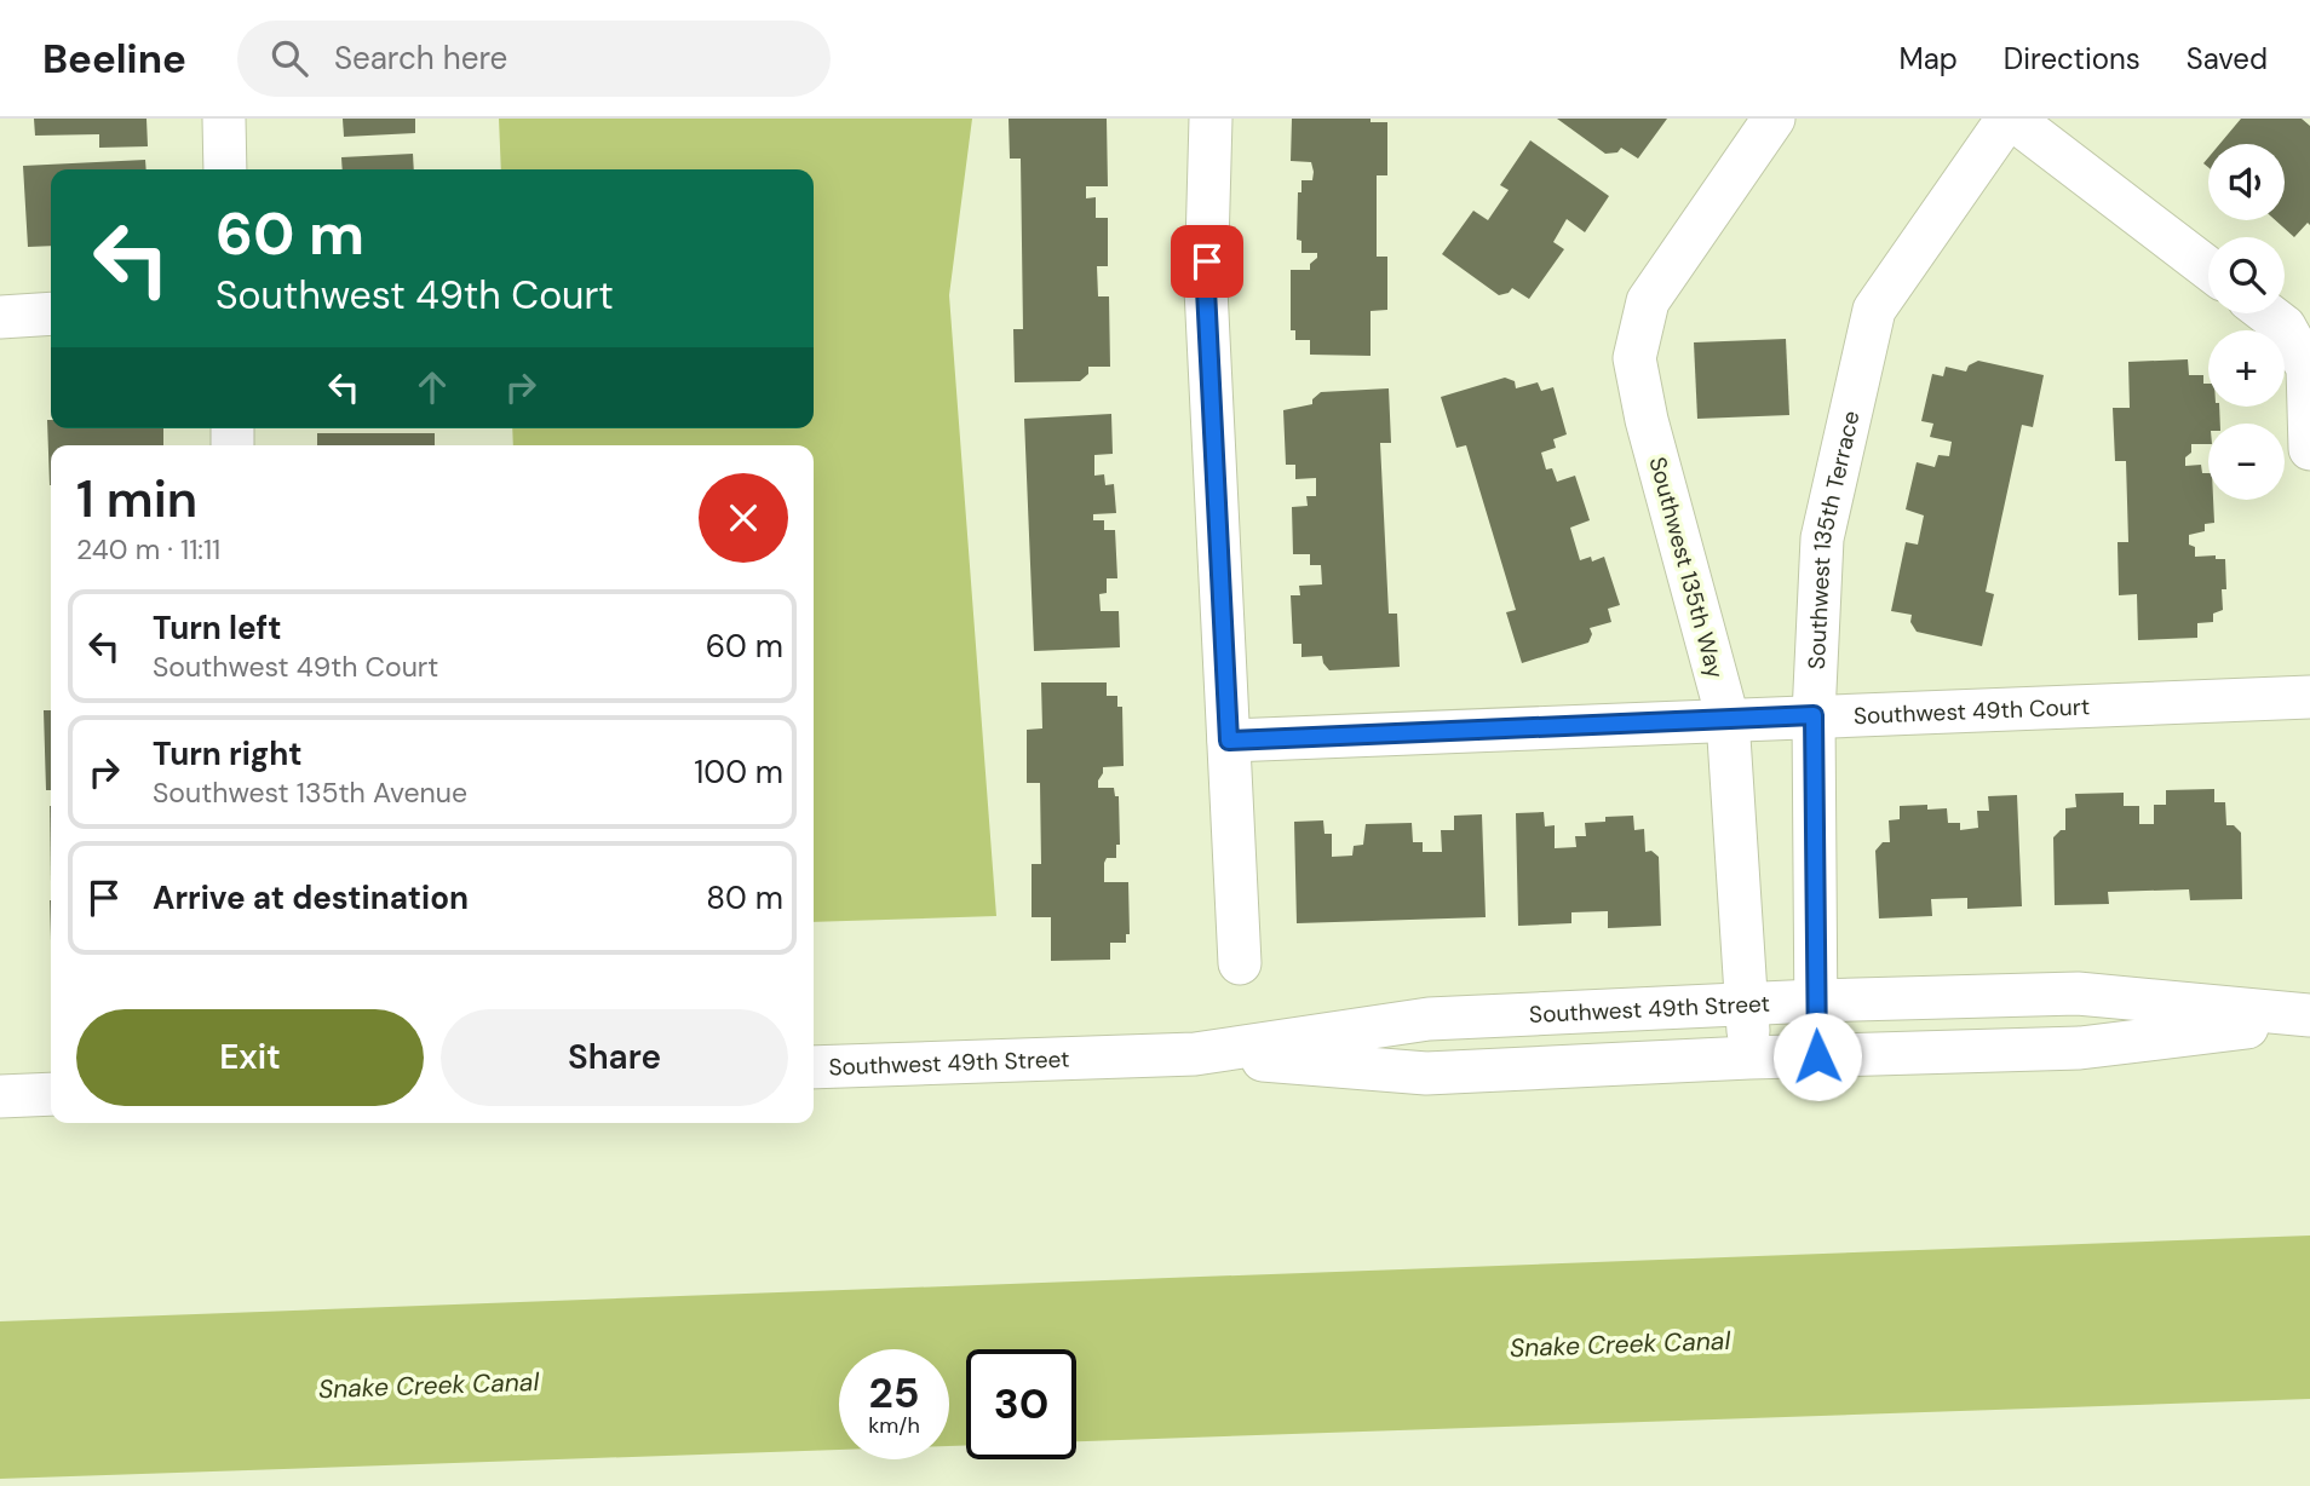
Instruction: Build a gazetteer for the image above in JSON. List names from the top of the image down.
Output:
{
  "streets": {
    "street": [
      "Southwest 135th Terrace",
      "Southwest 135th Way",
      "Southwest 49th Court",
      "Southwest 49th Street"
    ]
  },
  "crossings": [
    ["Southwest 135th Terrace", "Southwest 49th Court"],
    ["Southwest 135th Terrace", "Southwest 49th Street"],
    ["Southwest 135th Way", "Southwest 49th Court"],
    ["Southwest 135th Way", "Southwest 49th Street"]
  ],
  "water": ["Snake Creek Canal"],
  "page": {
    "header": "Beeline",
    "search": "Search here",
    "nav": ["Map", "Directions", "Saved"],
    "map_buttons": ["+", "−"],
    "turn": ["60 m", "Southwest 49th Court"],
    "heading": ["1 min", "240 m · 11:11"],
    "list": [
      {
        "name": "Turn left",
        "note": "Southwest 49th Court",
        "value": "60 m"
      },
      {
        "name": "Turn right",
        "note": "Southwest 135th Avenue",
        "value": "100 m"
      },
      {
        "name": "Arrive at destination",
        "value": "80 m"
      }
    ],
    "buttons": ["Exit", "Share"],
    "speed": "25 km/h",
    "limit": "30"
  }
}
